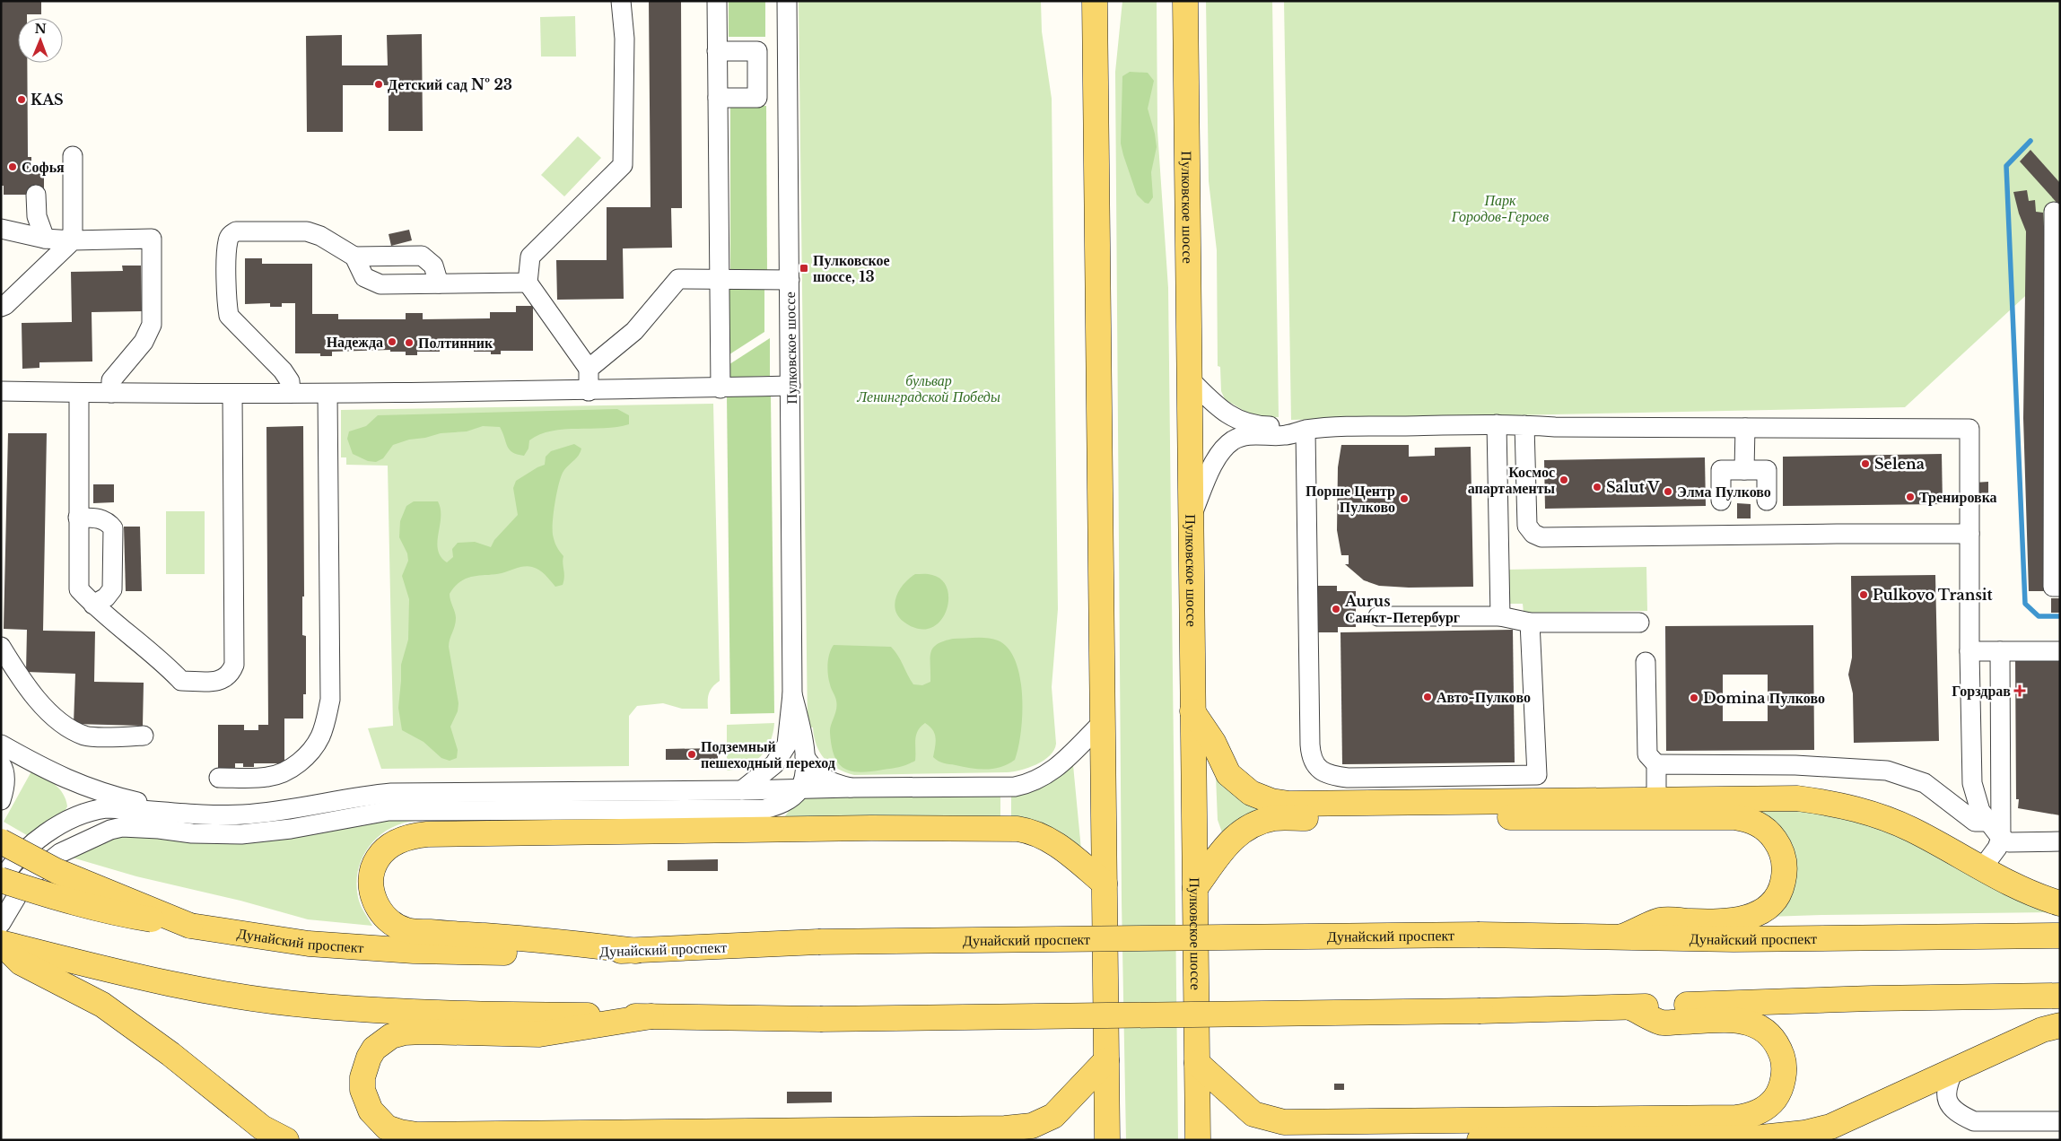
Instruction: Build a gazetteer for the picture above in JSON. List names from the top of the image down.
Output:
{
  "streets": {
    "main road": ["Пулковское шоссе", "Дунайский проспект"]
  },
  "parks": ["Парк Городов-Героев", "бульвар Ленинградской Победы"],
  "places": {
    "other": [
      "Детский сад № 23",
      "KAS",
      "Софья",
      "Надежда",
      "Полтинник",
      "Selena",
      "Космос апартаменты",
      "Salut V",
      "Элма Пулково",
      "Тренировка",
      "Порше Центр Пулково",
      "Pulkovo Transit",
      "Aurus Санкт-Петербург",
      "Авто-Пулково",
      "Domina Пулково",
      "Подземный пешеходный переход"
    ],
    "transit": ["Пулковское шоссе, 13"],
    "health": ["Горздрав"]
  },
  "north": "top"
}
